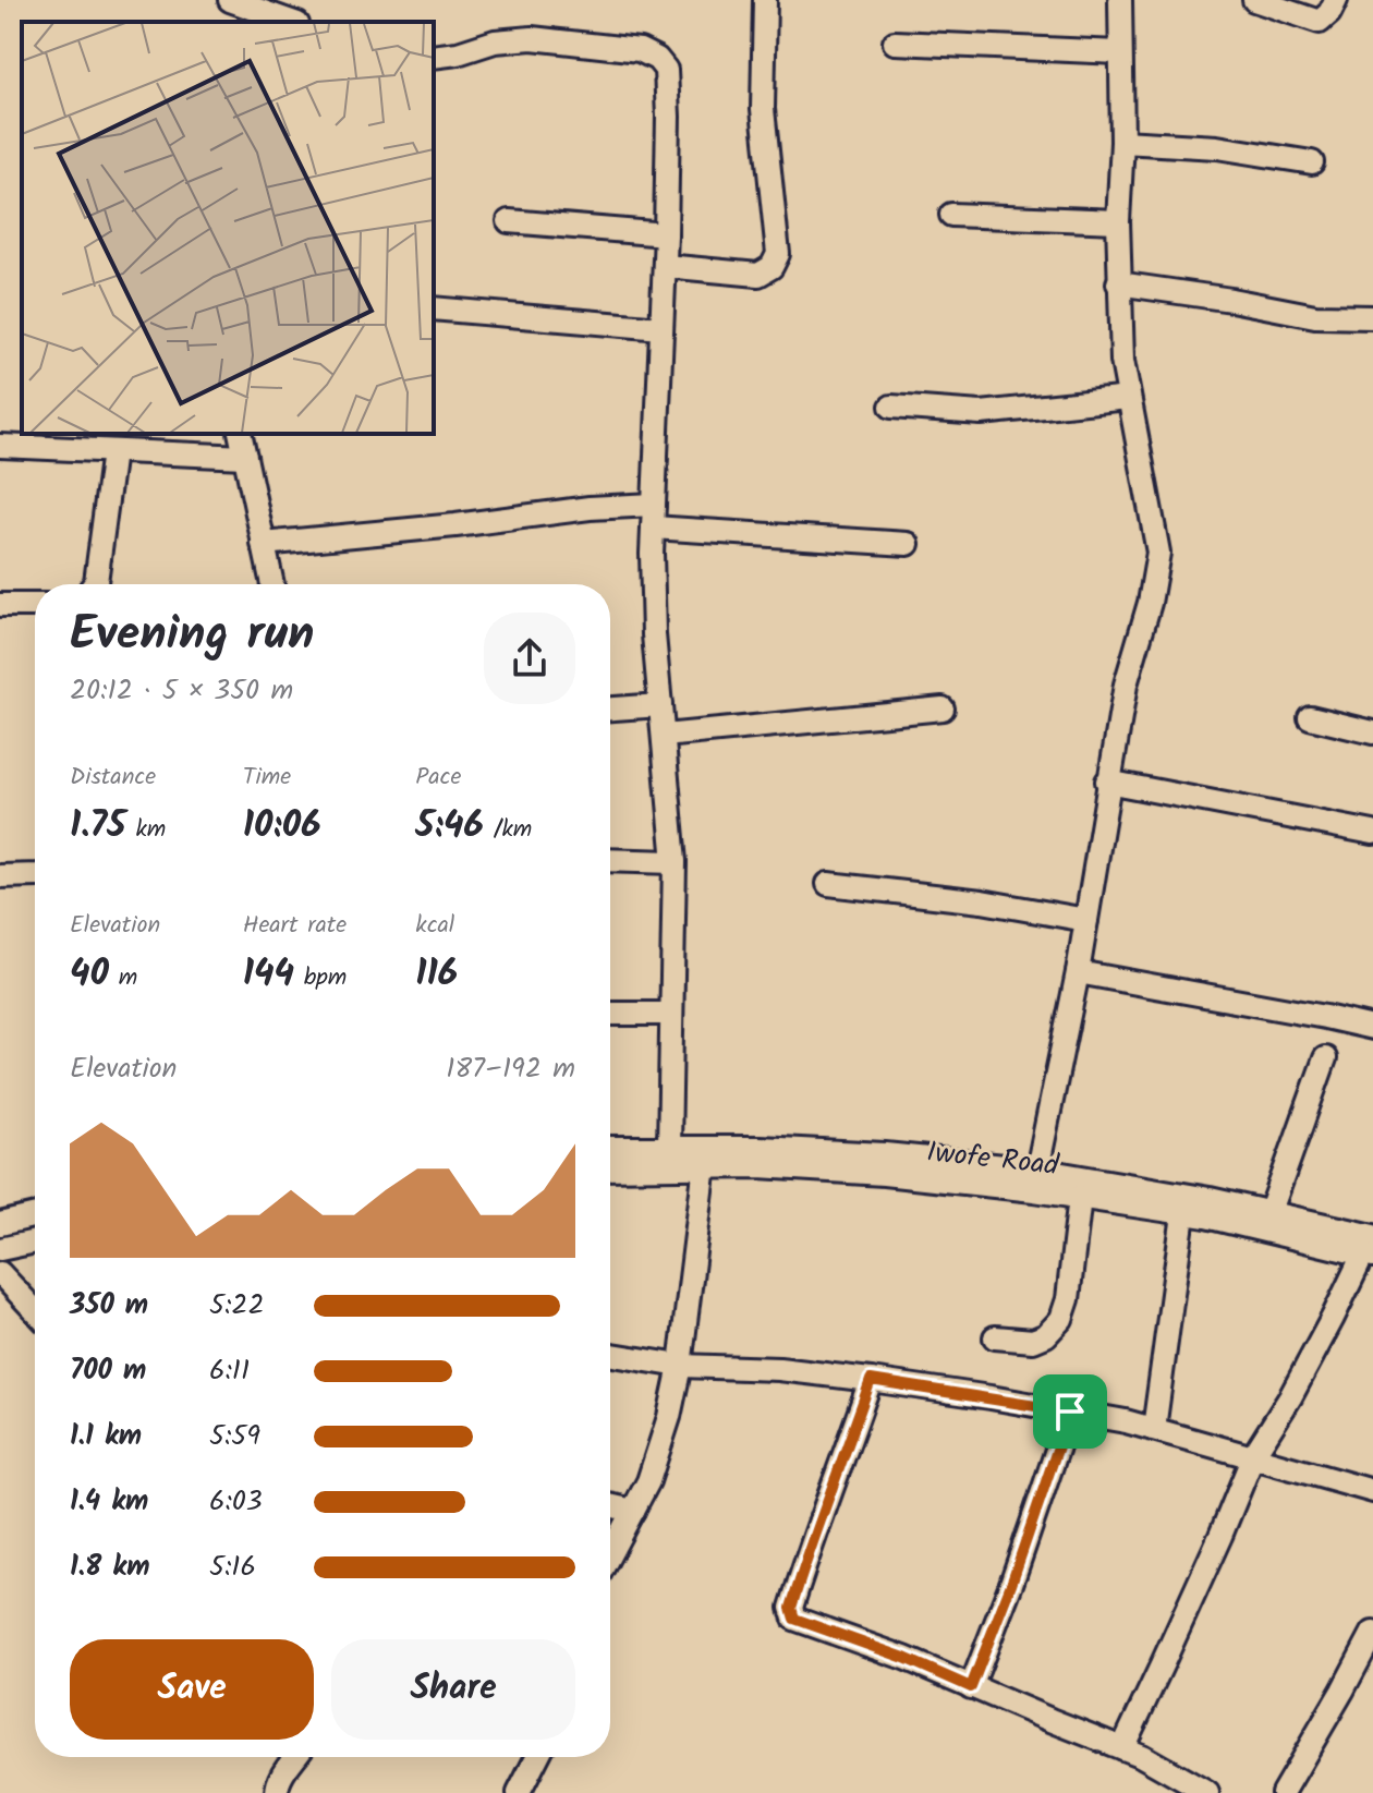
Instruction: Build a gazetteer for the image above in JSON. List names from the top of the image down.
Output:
{
  "streets": {
    "street": ["Iwofe Road"]
  },
  "page": {
    "heading": ["Evening run", "20:12 · 5 × 350 m"],
    "stats": [
      ["Distance", "1.75 km"],
      ["Time", "10:06"],
      ["Pace", "5:46 /km"],
      ["Elevation", "40 m"],
      ["Heart rate", "144 bpm"],
      ["kcal", "116"]
    ],
    "chart": ["Elevation", "187–192 m"],
    "list": [
      {
        "name": "350 m",
        "note": "5:22"
      },
      {
        "name": "700 m",
        "note": "6:11"
      },
      {
        "name": "1.1 km",
        "note": "5:59"
      },
      {
        "name": "1.4 km",
        "note": "6:03"
      },
      {
        "name": "1.8 km",
        "note": "5:16"
      }
    ],
    "buttons": ["Save", "Share"]
  }
}
